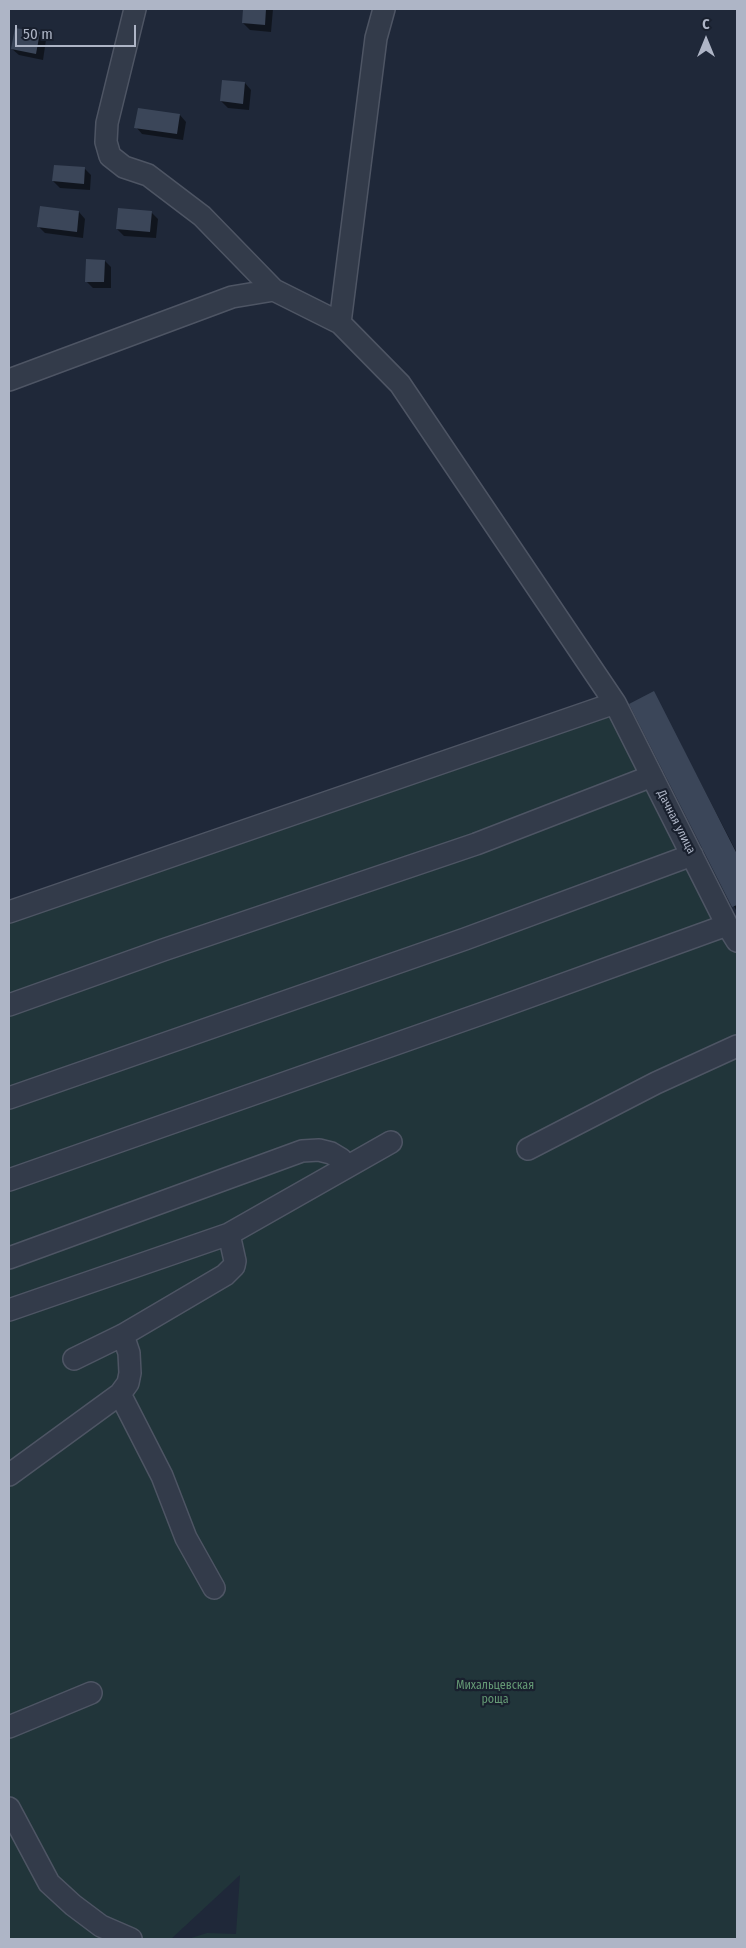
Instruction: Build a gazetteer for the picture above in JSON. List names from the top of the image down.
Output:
{
  "streets": {
    "street": ["Дачная улица"]
  },
  "parks": ["Михальцевская роща"],
  "scale_bar": "50 m",
  "north": "top"
}
